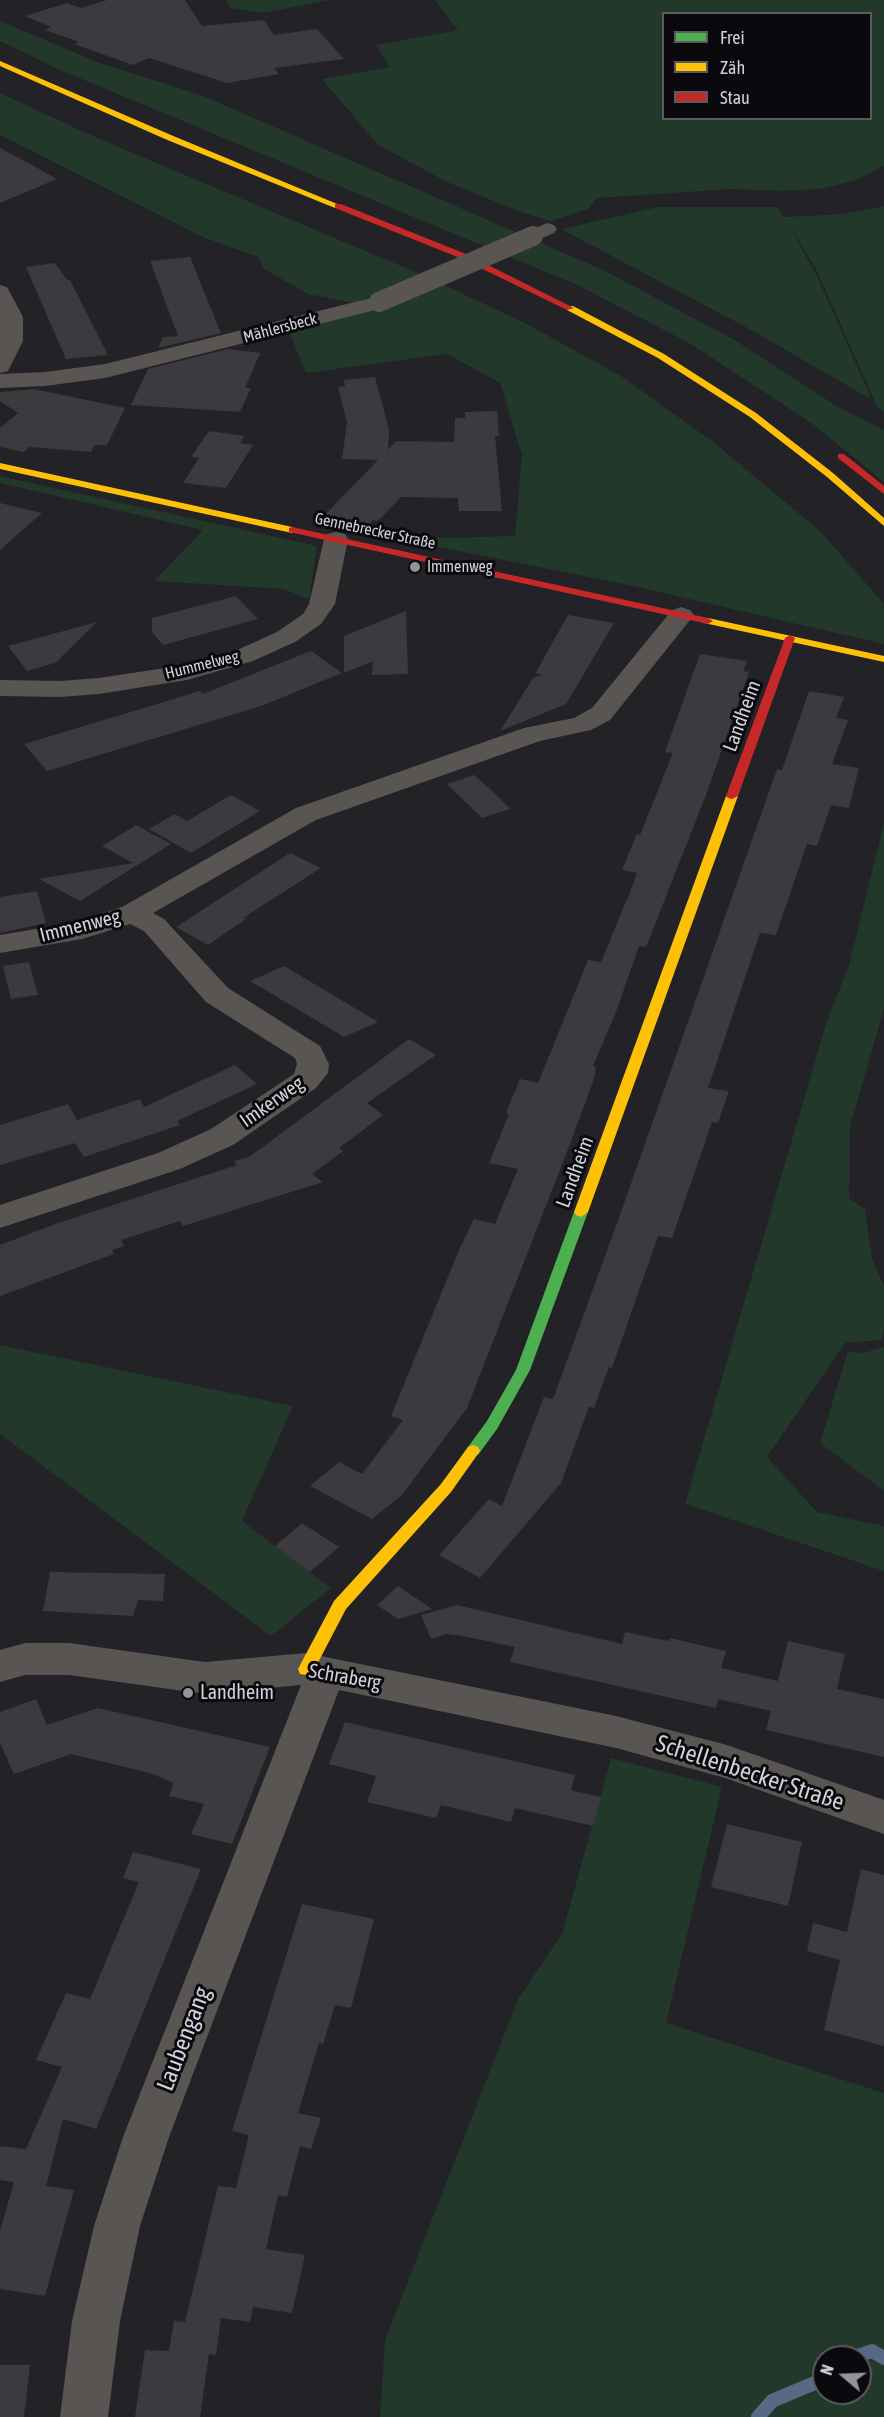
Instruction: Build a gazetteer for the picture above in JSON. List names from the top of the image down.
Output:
{
  "streets": {
    "main road": ["Gennebrecker Straße", "Landheim"],
    "street": [
      "Mählersbeck",
      "Hummelweg",
      "Immenweg",
      "Imkerweg",
      "Schraberg",
      "Schellenbecker Straße",
      "Laubengang"
    ]
  },
  "crossings": [
    ["Gennebrecker Straße", "Hummelweg"],
    ["Gennebrecker Straße", "Landheim"],
    ["Gennebrecker Straße", "Immenweg"],
    ["Landheim", "Schraberg"],
    ["Landheim", "Laubengang"],
    ["Immenweg", "Imkerweg"],
    ["Schraberg", "Schellenbecker Straße"],
    ["Schraberg", "Laubengang"]
  ],
  "places": ["Immenweg", "Landheim"],
  "legend": ["Frei", "Zäh", "Stau"],
  "north": "left"
}
